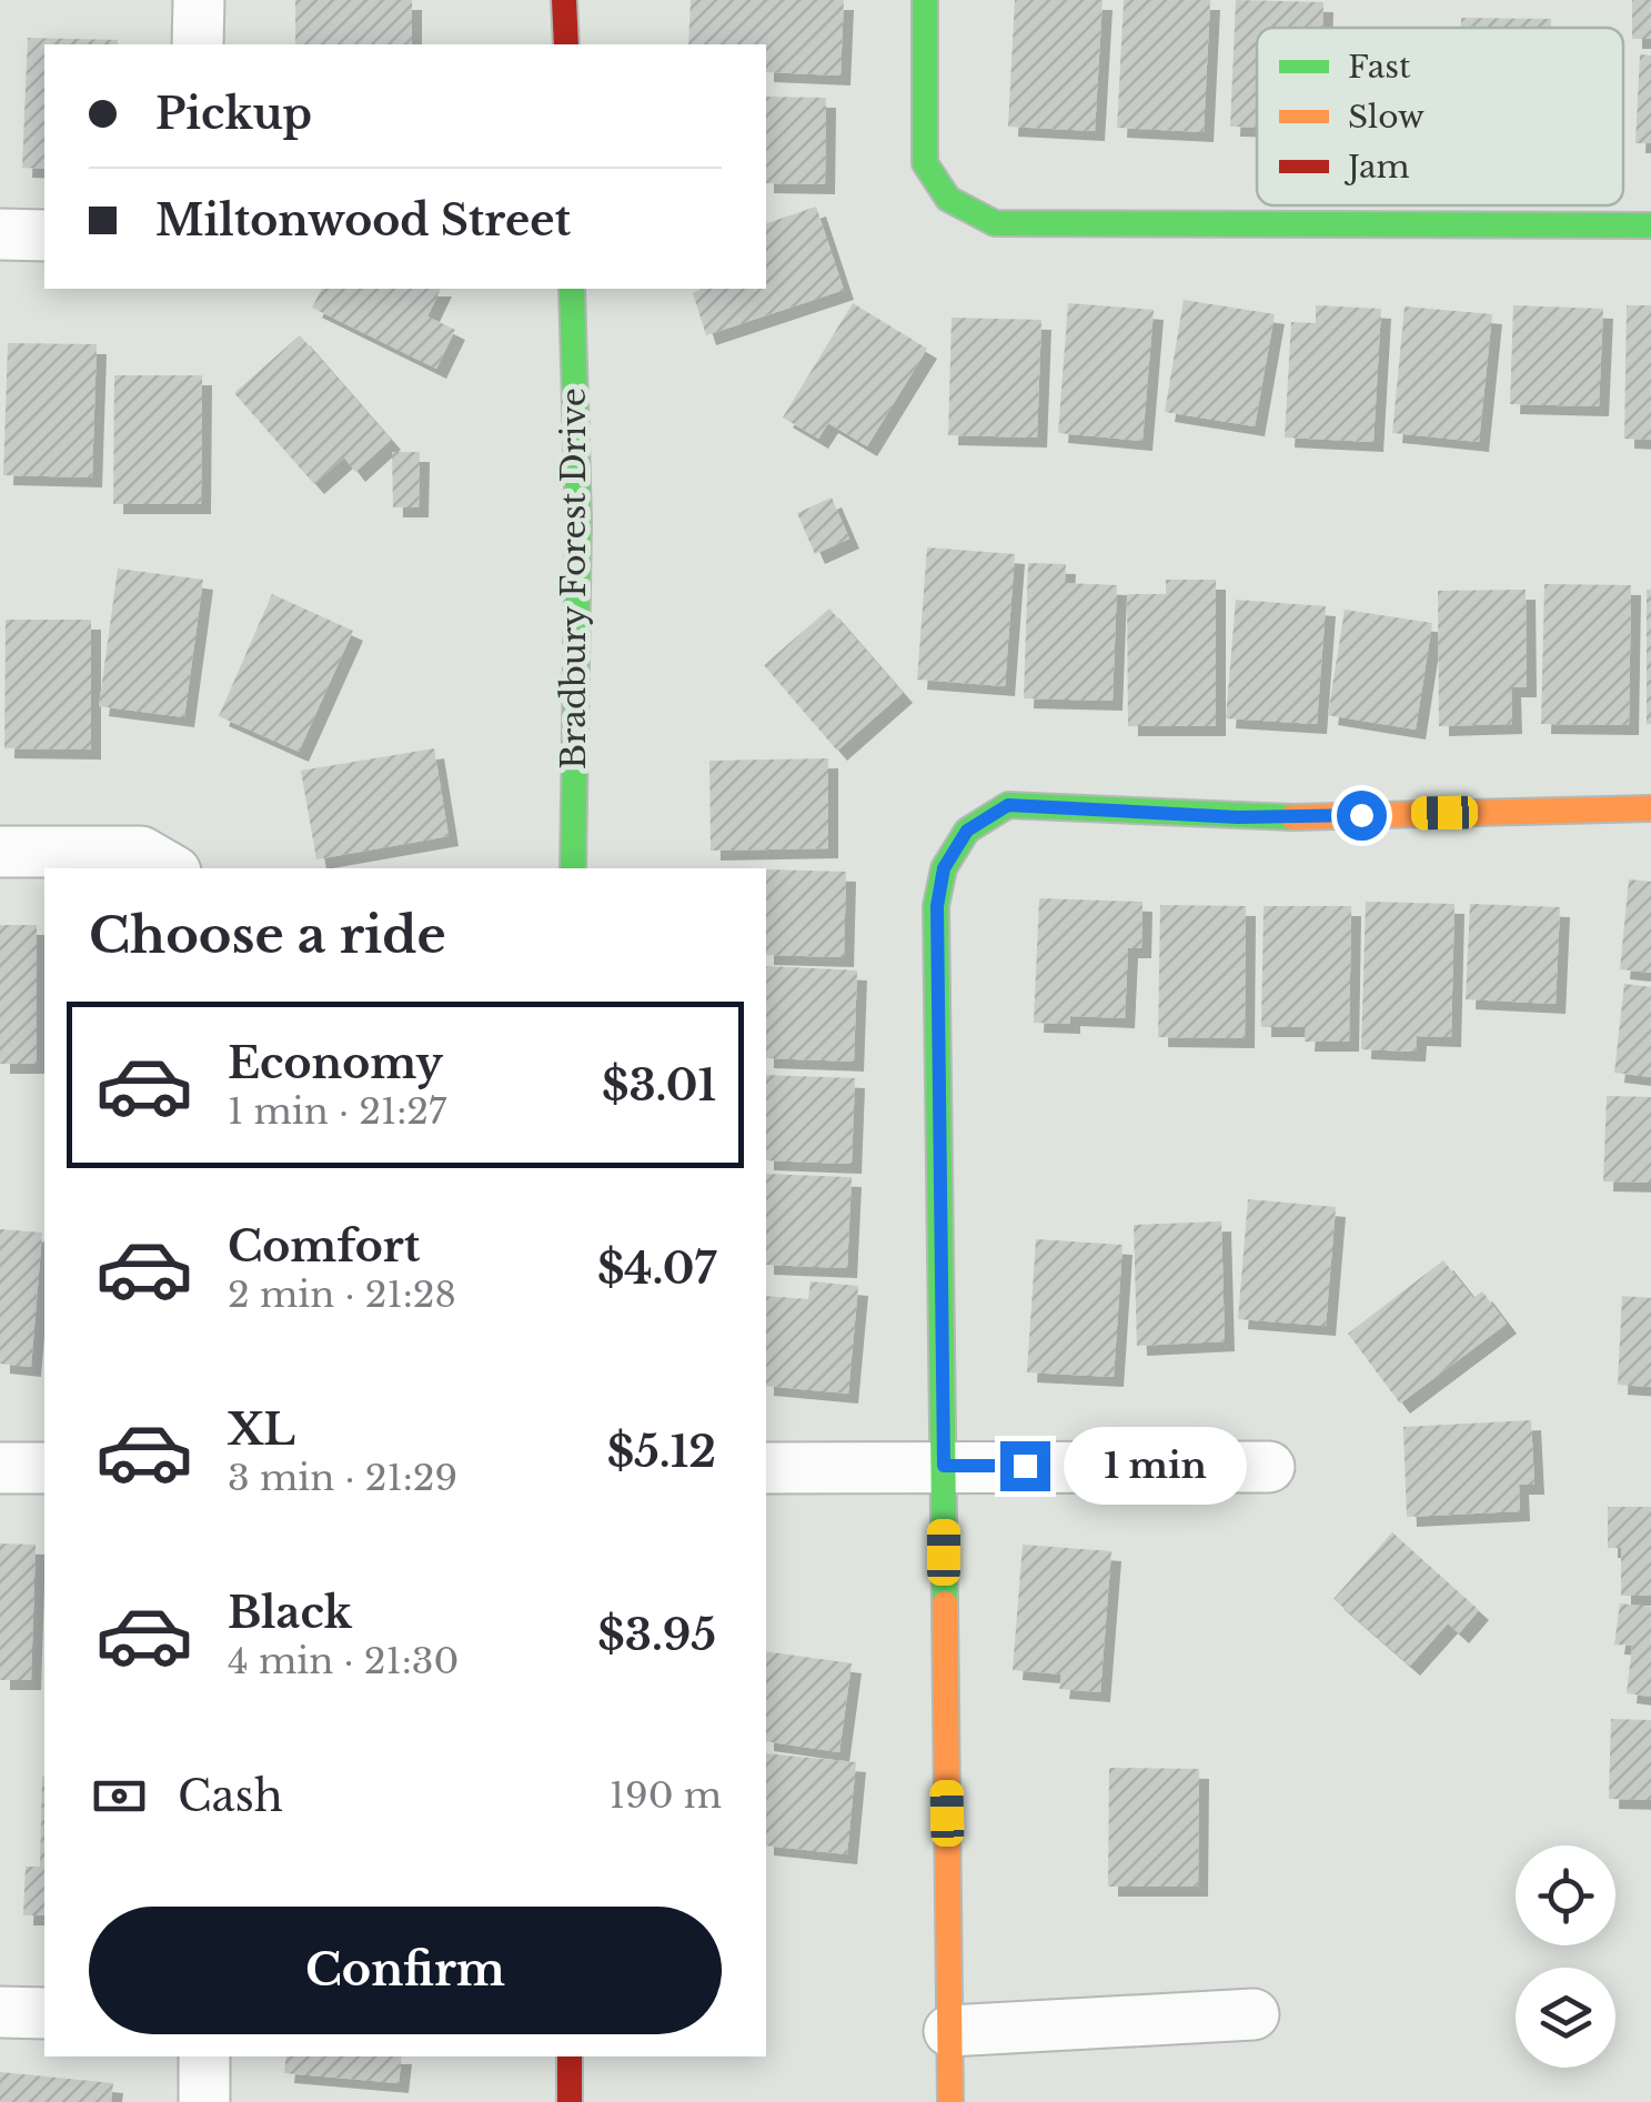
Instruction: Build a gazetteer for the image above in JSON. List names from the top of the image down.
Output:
{
  "streets": {
    "street": ["Bradbury Forest Drive"]
  },
  "legend": ["Fast", "Slow", "Jam"],
  "page": {
    "banner": ["Pickup", "Miltonwood Street"],
    "heading": "Choose a ride",
    "list": [
      {
        "name": "Economy",
        "note": "1 min · 21:27",
        "value": "$3.01"
      },
      {
        "name": "Comfort",
        "note": "2 min · 21:28",
        "value": "$4.07"
      },
      {
        "name": "XL",
        "note": "3 min · 21:29",
        "value": "$5.12"
      },
      {
        "name": "Black",
        "note": "4 min · 21:30",
        "value": "$3.95"
      }
    ],
    "bubble": "1 min",
    "pay": ["Cash", "190 m"],
    "buttons": "Confirm"
  }
}
